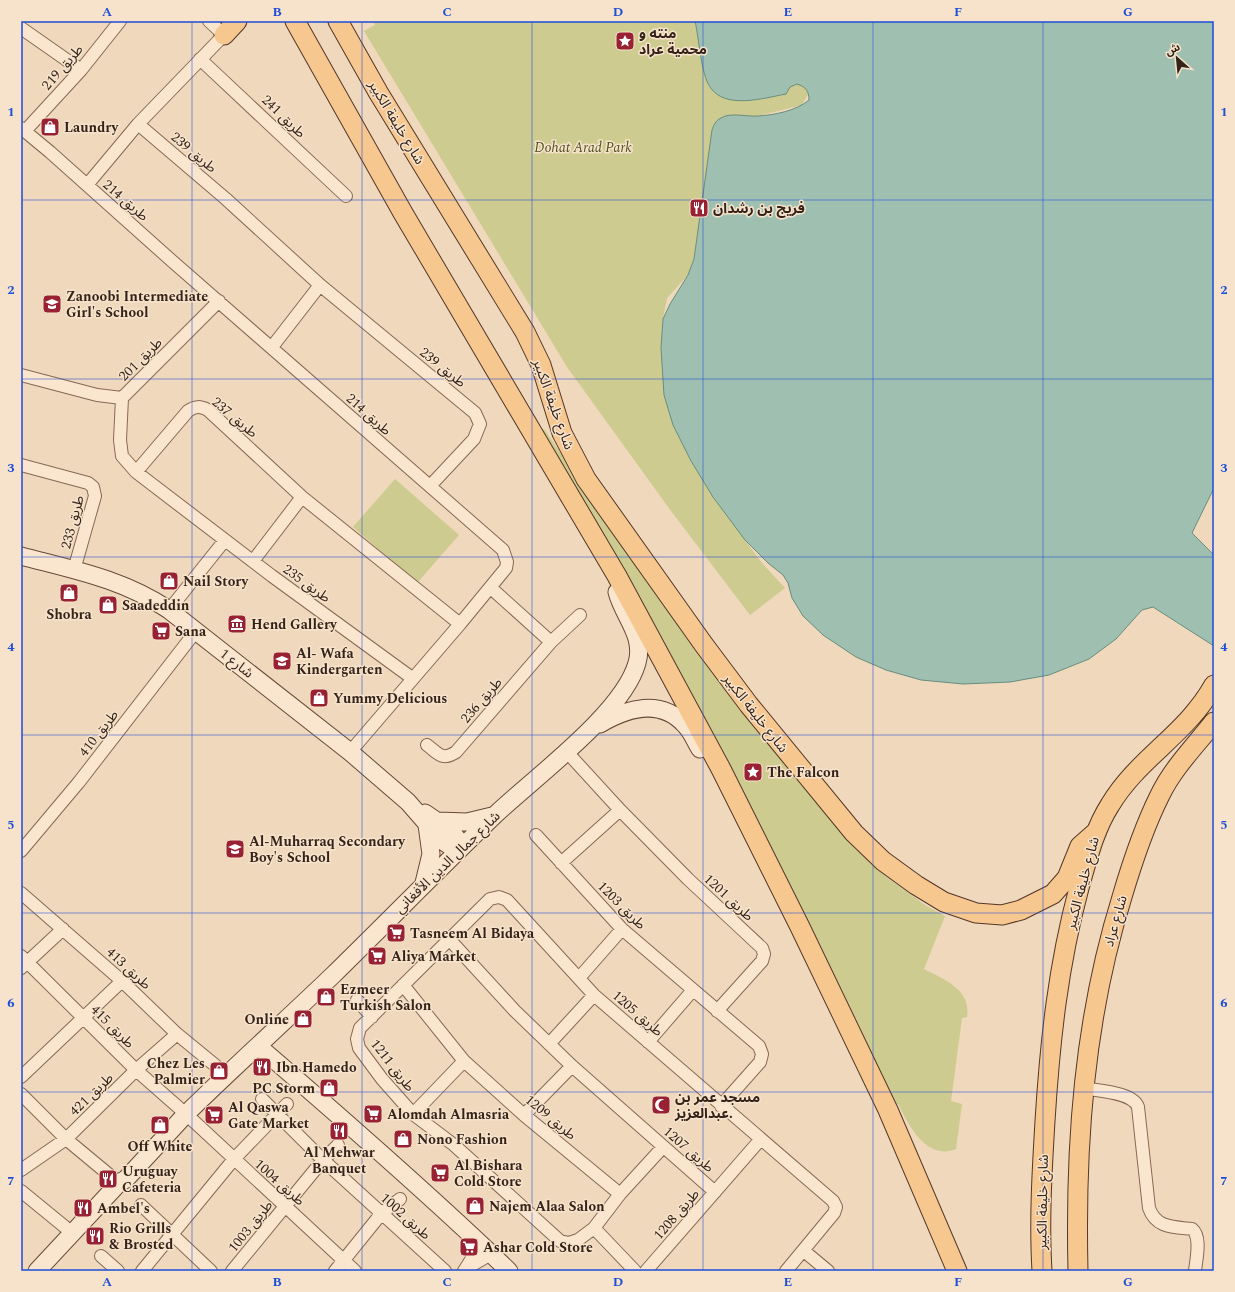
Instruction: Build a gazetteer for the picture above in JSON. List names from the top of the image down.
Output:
{
  "streets": {
    "main road": ["شارع خليفة الكبير", "شارع عراد"],
    "street": [
      "طريق 219",
      "طريق 241",
      "طريق 239",
      "طريق 214",
      "طريق 201",
      "طريق 237",
      "طريق 233",
      "طريق 235",
      "شارع 1",
      "طريق 236",
      "طريق 410",
      "شارع جمال الدين الأفغاني",
      "طريق 1201",
      "طريق 1203",
      "طريق 413",
      "طريق 1205",
      "طريق 415",
      "طريق 1211",
      "طريق 421",
      "طريق 1209",
      "طريق 1207",
      "طريق 1004",
      "طريق 1208",
      "طريق 1002",
      "طريق 1003"
    ]
  },
  "crossings": [
    ["طريق 219", "طريق 214"],
    ["شارع خليفة الكبير", "شارع جمال الدين الأفغاني"],
    ["طريق 239", "طريق 214"],
    ["طريق 214", "طريق 201"],
    ["طريق 214", "طريق 237"],
    ["طريق 214", "طريق 235"],
    ["طريق 214", "شارع 1"],
    ["طريق 201", "طريق 235"],
    ["طريق 237", "طريق 235"],
    ["طريق 233", "شارع 1"],
    ["شارع 1", "طريق 410"],
    ["شارع 1", "شارع جمال الدين الأفغاني"],
    ["شارع جمال الدين الأفغاني", "طريق 1201"],
    ["شارع جمال الدين الأفغاني", "طريق 415"],
    ["شارع جمال الدين الأفغاني", "طريق 1004"],
    ["طريق 1201", "طريق 1203"],
    ["طريق 1203", "طريق 1205"],
    ["طريق 413", "طريق 421"],
    ["طريق 1205", "طريق 1211"],
    ["طريق 1205", "طريق 1209"],
    ["طريق 1205", "طريق 1207"],
    ["طريق 1205", "طريق 1208"],
    ["طريق 415", "طريق 421"],
    ["طريق 415", "طريق 1004"],
    ["طريق 1211", "طريق 1209"],
    ["طريق 1211", "طريق 1207"],
    ["طريق 1207", "طريق 1208"],
    ["طريق 1004", "طريق 1003"],
    ["طريق 1002", "طريق 1003"]
  ],
  "parks": ["Dohat Arad Park"],
  "places": {
    "place": ["منته و محمية عراد", "The Falcon"],
    "shop": [
      "Laundry",
      "Nail Story",
      "Shobra",
      "Saadeddin",
      "Yummy Delicious",
      "Ezmeer Turkish Salon",
      "Online",
      "Chez Les Palmier",
      "PC Storm",
      "Off White",
      "Nono Fashion",
      "Najem Alaa Salon"
    ],
    "restaurant": [
      "فريج بن رشدان",
      "Ibn Hamedo",
      "Al Mehwar Banquet",
      "Uruguay Cafeteria",
      "Ambel's",
      "Rio Grills & Brosted"
    ],
    "school or university": ["Zanoobi Intermediate Girl's School", "Al- Wafa Kindergarten", "Al-Muharraq Secondary Boy's School"],
    "museum": ["Hend Gallery"],
    "supermarket": [
      "Sana",
      "Tasneem Al Bidaya",
      "Aliya Market",
      "Alomdah Almasria",
      "Al Qaswa Gate Market",
      "Al Bishara Cold Store",
      "Ashar Cold Store"
    ],
    "mosque": ["مسجد عمر بن عبدالعزيز."]
  },
  "north": "top left",
  "grid": {
    "columns": [
      "A",
      "B",
      "C",
      "D",
      "E",
      "F",
      "G"
    ],
    "rows": [
      "1",
      "2",
      "3",
      "4",
      "5",
      "6",
      "7"
    ]
  }
}
